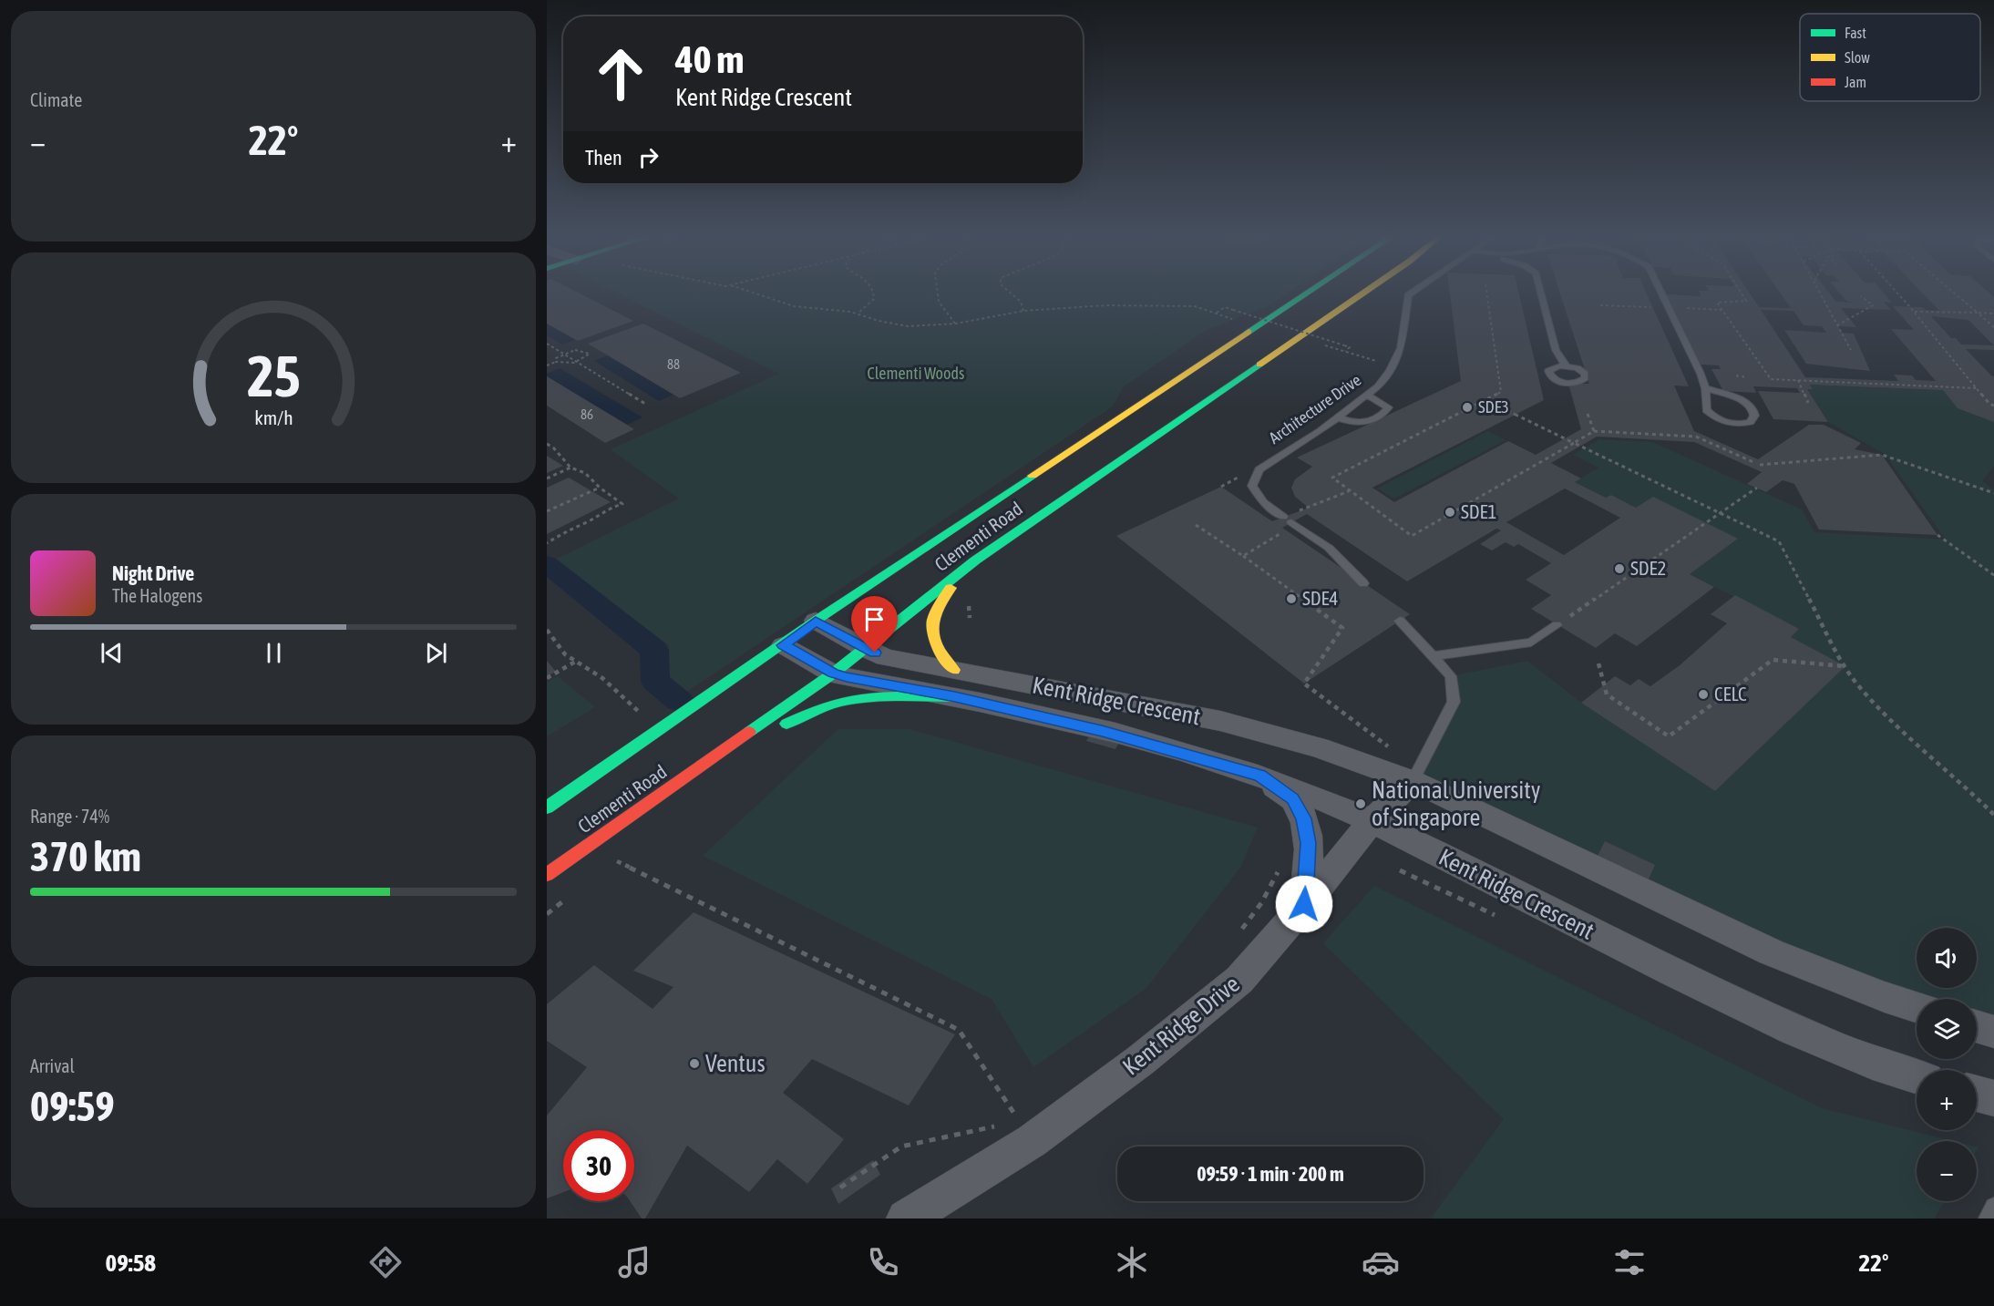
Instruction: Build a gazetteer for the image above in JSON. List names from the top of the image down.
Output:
{
  "streets": {
    "main road": ["Clementi Road"],
    "street": ["Kent Ridge Crescent", "Kent Ridge Drive"],
    "lane": ["Architecture Drive"]
  },
  "crossings": [
    ["Clementi Road", "Kent Ridge Crescent"],
    ["Kent Ridge Crescent", "Kent Ridge Drive"]
  ],
  "parks": ["Clementi Woods"],
  "places": [
    "SDE3",
    "SDE1",
    "SDE2",
    "SDE4",
    "CELC",
    "National University of Singapore",
    "Ventus"
  ],
  "house_numbers": ["88", "86"],
  "legend": ["Fast", "Slow", "Jam"],
  "page": {
    "tile": [
      "Climate",
      ["Range · 74%", "370 km"],
      ["Arrival", "09:59"]
    ],
    "turn": ["40 m", "Kent Ridge Crescent"],
    "heat": ["−", "22°", "+"],
    "then": "Then",
    "song": ["Night Drive", "The Halogens"],
    "map_buttons": ["+", "−"],
    "limit": "30",
    "trip": "09:59 · 1 min · 200 m",
    "tabs": ["09:58", "22°"],
    "gauge": ["25", "km/h"]
  }
}
